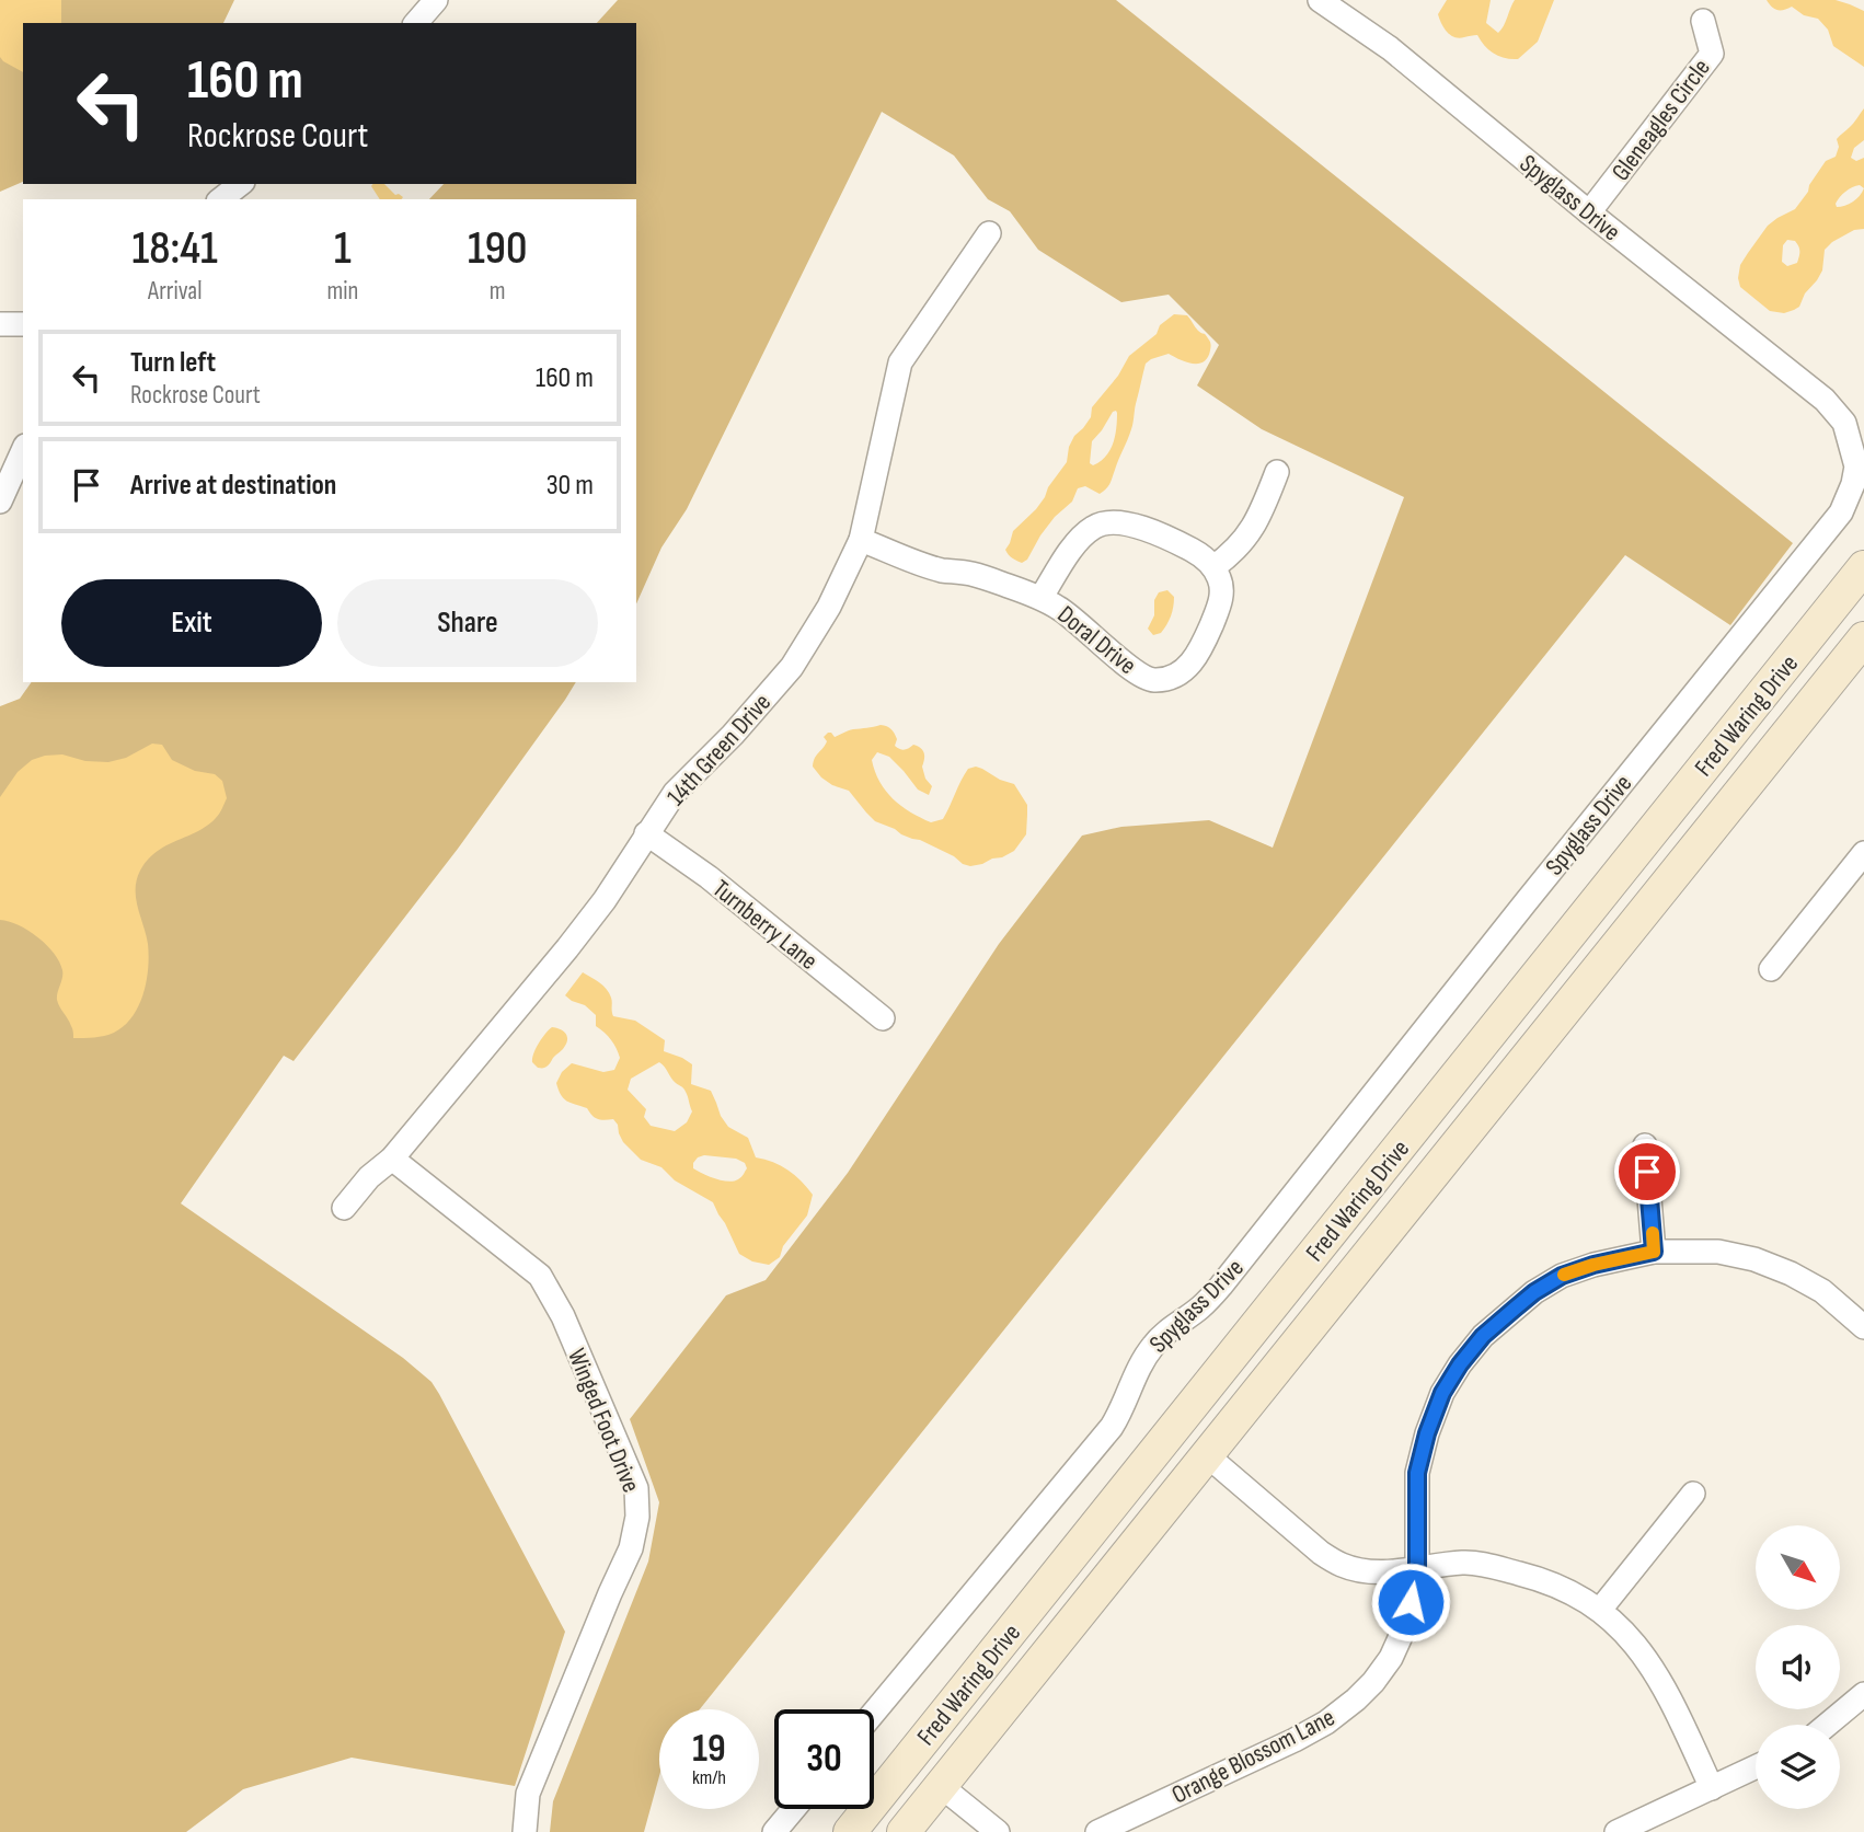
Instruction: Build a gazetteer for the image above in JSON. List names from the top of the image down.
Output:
{
  "streets": {
    "main road": ["Fred Waring Drive"],
    "street": [
      "Gleneagles Circle",
      "Spyglass Drive",
      "Doral Drive",
      "14th Green Drive",
      "Turnberry Lane",
      "Winged Foot Drive",
      "Orange Blossom Lane"
    ]
  },
  "crossings": [
    ["Gleneagles Circle", "Spyglass Drive"],
    ["Doral Drive", "14th Green Drive"],
    ["14th Green Drive", "Turnberry Lane"],
    ["14th Green Drive", "Winged Foot Drive"]
  ],
  "north": "bottom right",
  "page": {
    "turn": ["160 m", "Rockrose Court"],
    "eta": [
      "18:41",
      "Arrival",
      "1",
      "min",
      "190",
      "m"
    ],
    "list": [
      {
        "name": "Turn left",
        "note": "Rockrose Court",
        "value": "160 m"
      },
      {
        "name": "Arrive at destination",
        "value": "30 m"
      }
    ],
    "buttons": ["Exit", "Share"],
    "speed": "19 km/h",
    "limit": "30"
  }
}
